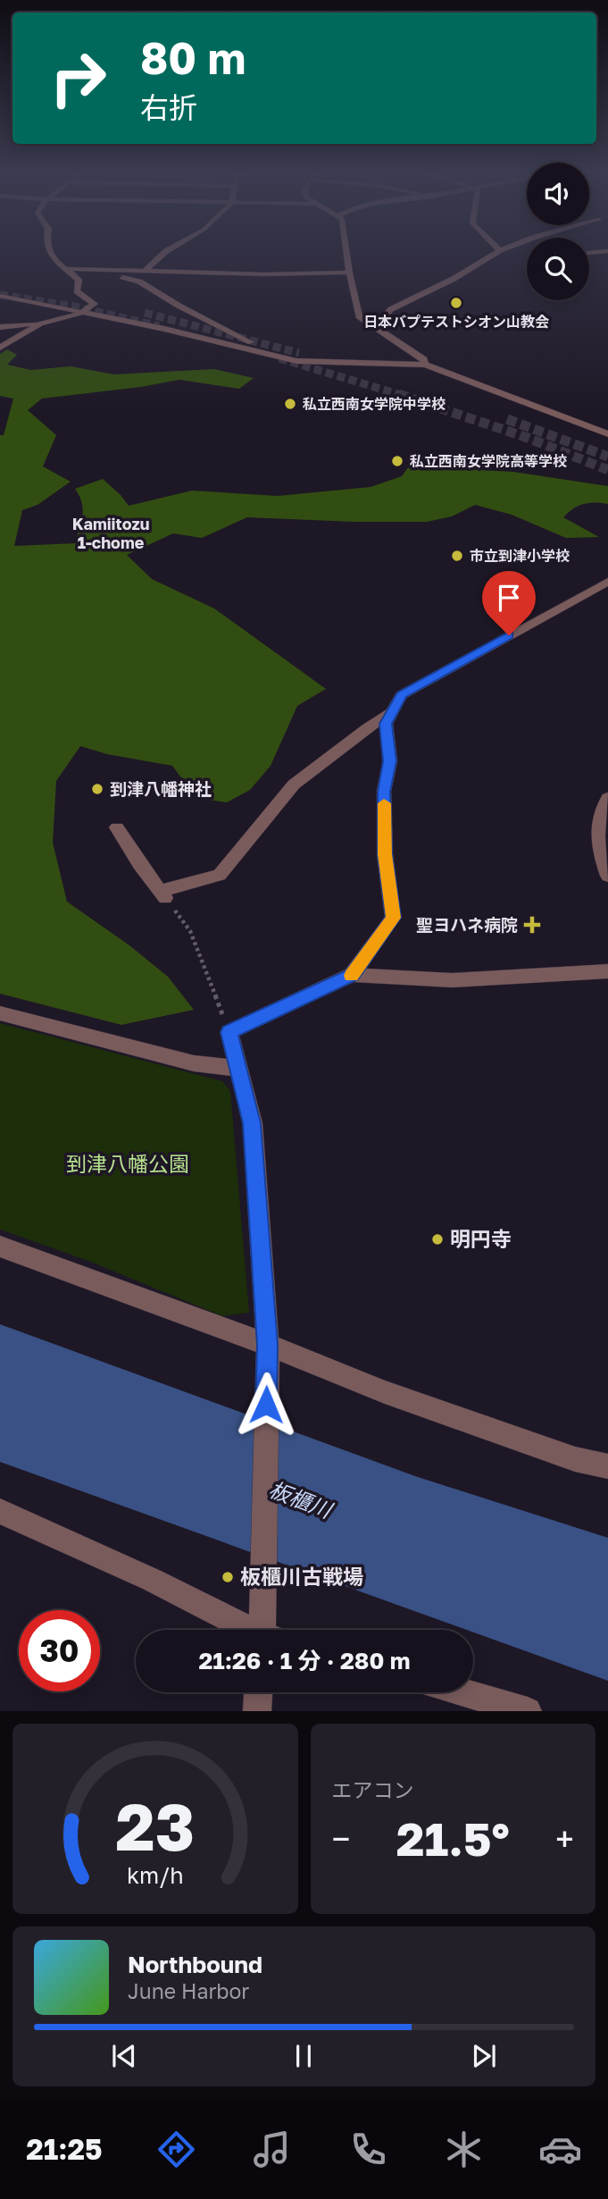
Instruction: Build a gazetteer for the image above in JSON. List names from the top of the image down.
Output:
{
  "districts": ["Kamiitozu 1-chome"],
  "water": ["板櫃川"],
  "parks": ["到津八幡公園"],
  "places": {
    "other": [
      "日本バプテストシオン山教会",
      "私立西南女学院中学校",
      "私立西南女学院高等学校",
      "市立到津小学校",
      "到津八幡神社",
      "明円寺",
      "板櫃川古戦場"
    ],
    "health": ["聖ヨハネ病院"]
  },
  "page": {
    "turn": ["80 m", "右折"],
    "limit": "30",
    "trip": "21:26 · 1 分 · 280 m",
    "tile": "エアコン",
    "heat": ["−", "21.5°", "+"],
    "song": ["Northbound", "June Harbor"],
    "tabs": "21:25",
    "gauge": ["23", "km/h"]
  }
}
